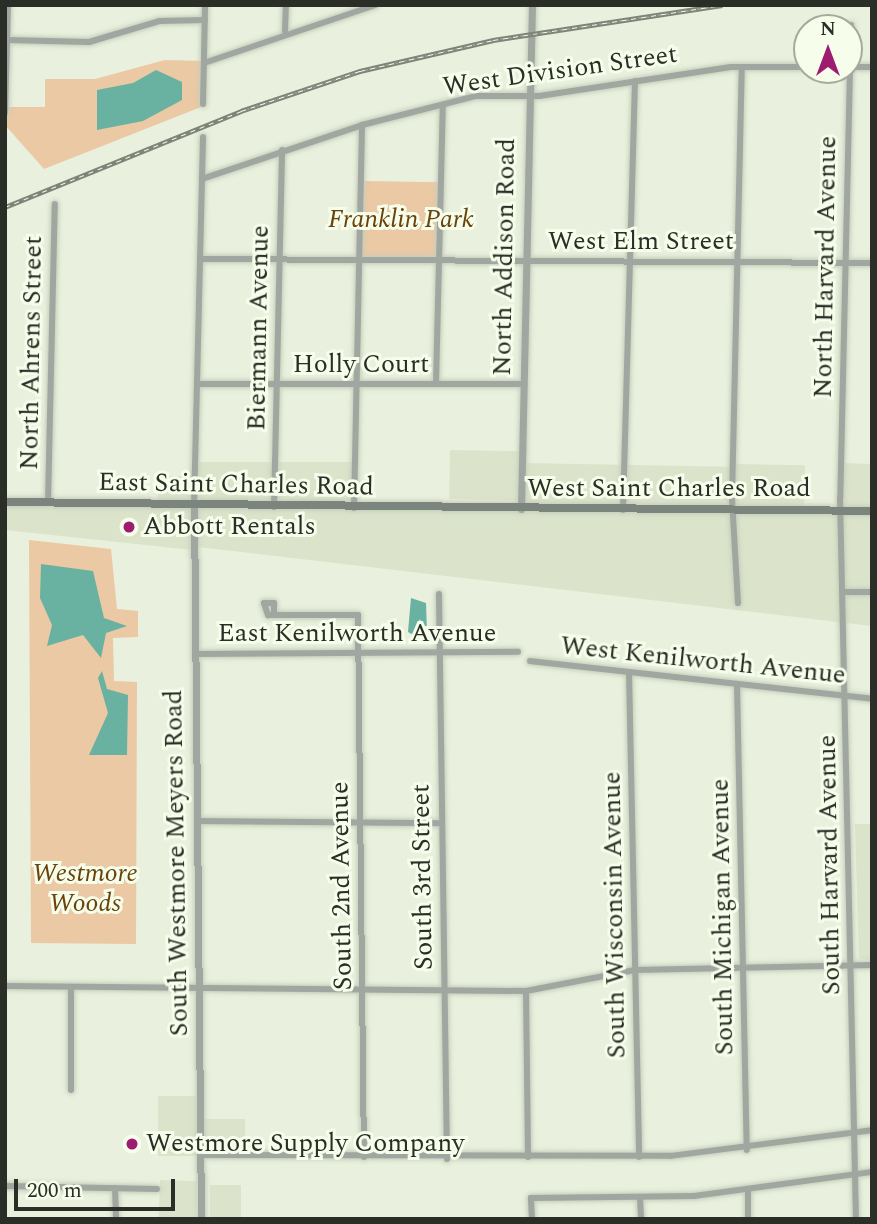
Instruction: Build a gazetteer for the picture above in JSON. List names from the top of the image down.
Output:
{
  "streets": {
    "main road": ["East Saint Charles Road", "West Saint Charles Road"],
    "street": [
      "West Division Street",
      "West Elm Street",
      "North Addison Road",
      "North Harvard Avenue",
      "Biermann Avenue",
      "North Ahrens Street",
      "Holly Court",
      "East Kenilworth Avenue",
      "West Kenilworth Avenue",
      "South Westmore Meyers Road",
      "South Harvard Avenue",
      "South 3rd Street",
      "South 2nd Avenue",
      "South Wisconsin Avenue",
      "South Michigan Avenue"
    ]
  },
  "crossings": [
    ["West Division Street", "North Addison Road"],
    ["West Division Street", "Biermann Avenue"],
    ["West Elm Street", "North Addison Road"],
    ["West Elm Street", "North Harvard Avenue"],
    ["West Elm Street", "Biermann Avenue"],
    ["North Addison Road", "Holly Court"],
    ["North Addison Road", "West Saint Charles Road"],
    ["North Harvard Avenue", "West Saint Charles Road"],
    ["North Harvard Avenue", "South Harvard Avenue"],
    ["Biermann Avenue", "Holly Court"],
    ["Biermann Avenue", "East Saint Charles Road"],
    ["North Ahrens Street", "East Saint Charles Road"],
    ["East Saint Charles Road", "West Saint Charles Road"],
    ["East Saint Charles Road", "South Westmore Meyers Road"],
    ["West Saint Charles Road", "South Harvard Avenue"],
    ["East Kenilworth Avenue", "South Westmore Meyers Road"],
    ["East Kenilworth Avenue", "South 3rd Street"],
    ["East Kenilworth Avenue", "South 2nd Avenue"],
    ["West Kenilworth Avenue", "South Harvard Avenue"],
    ["West Kenilworth Avenue", "South Wisconsin Avenue"],
    ["West Kenilworth Avenue", "South Michigan Avenue"]
  ],
  "parks": ["Franklin Park", "Westmore Woods"],
  "places": ["Abbott Rentals", "Westmore Supply Company"],
  "scale_bar": "200 m",
  "north": "top"
}
